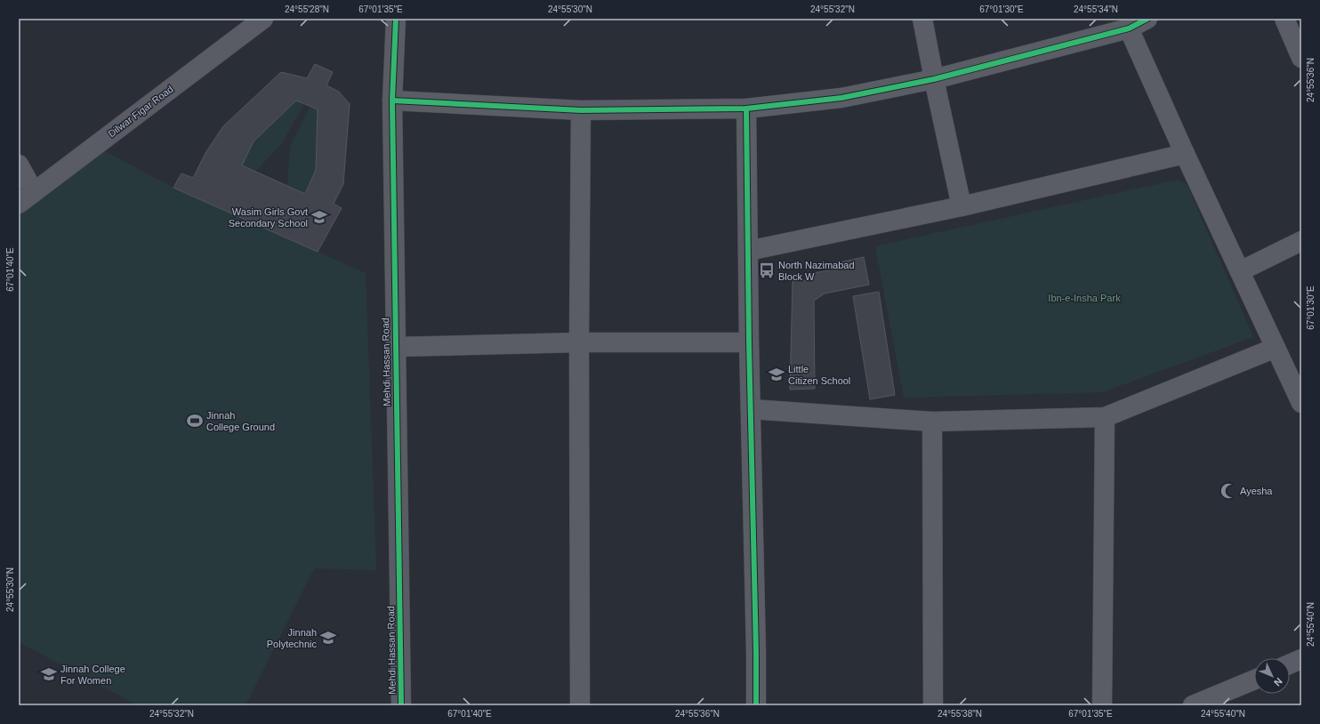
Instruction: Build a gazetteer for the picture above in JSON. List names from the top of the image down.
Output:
{
  "streets": {
    "street": ["Dilwar Figar Road", "Mehdi Hassan Road"]
  },
  "parks": ["Ibn-e-Insha Park"],
  "places": {
    "school or university": [
      "Wasim Girls Govt Secondary School",
      "Little Citizen School",
      "Jinnah Polytechnic",
      "Jinnah College For Women"
    ],
    "bus stop": ["North Nazimabad Block W"],
    "sports": ["Jinnah College Ground"],
    "mosque": ["Ayesha"]
  },
  "north": "bottom right",
  "coordinates": [
    "24°55'28\"N",
    "67°01'35\"E",
    "24°55'30\"N",
    "24°55'32\"N",
    "67°01'30\"E",
    "24°55'34\"N",
    "24°55'36\"N",
    "67°01'40\"E",
    "24°55'40\"N",
    "24°55'38\"N"
  ]
}
